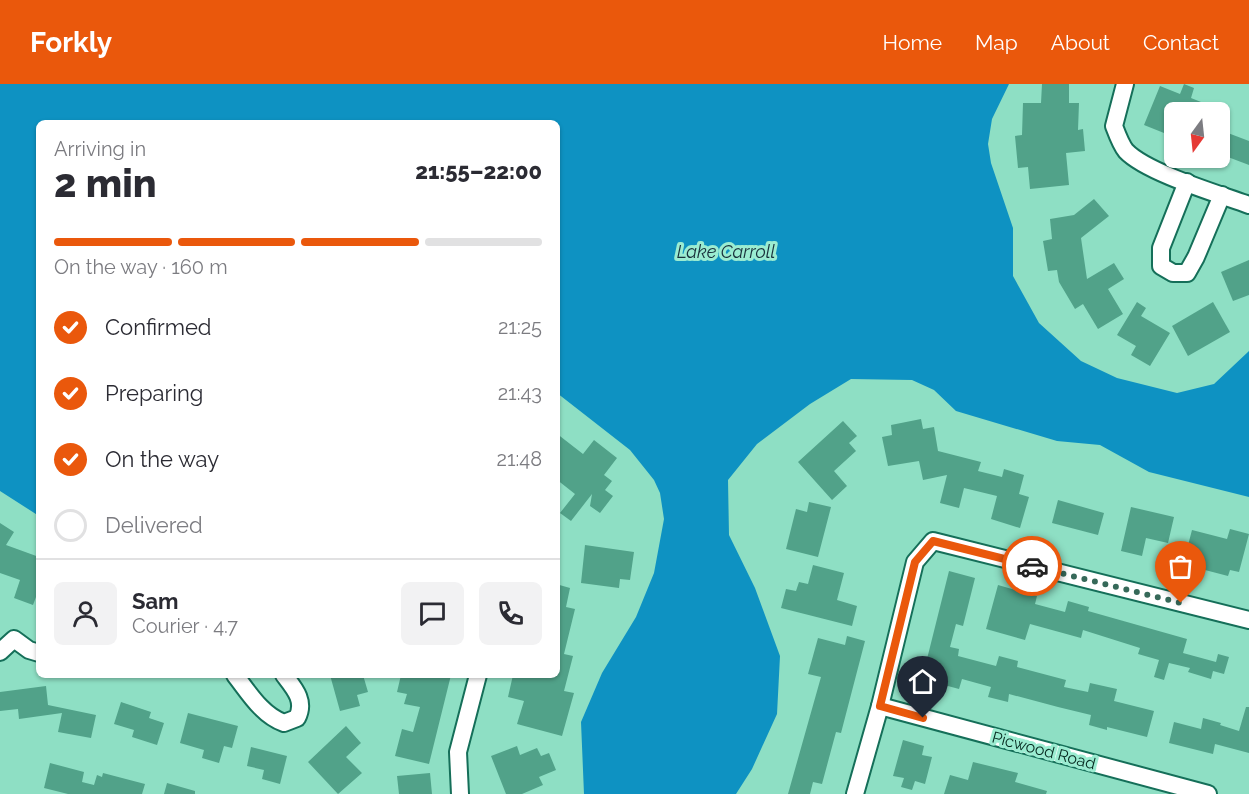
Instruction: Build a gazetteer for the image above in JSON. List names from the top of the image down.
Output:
{
  "streets": {
    "street": ["Picwood Road"]
  },
  "water": ["Lake Carroll"],
  "north": "bottom",
  "page": {
    "header": "Forkly",
    "nav": [
      "Home",
      "Map",
      "About",
      "Contact"
    ],
    "heading": ["2 min", "Arriving in", "21:55–22:00"],
    "panel": ["Sam", "Courier · 4.7"],
    "bar": "On the way · 160 m",
    "list": [
      ["Confirmed", "21:25"],
      ["Preparing", "21:43"],
      ["On the way", "21:48"],
      "Delivered"
    ]
  }
}
